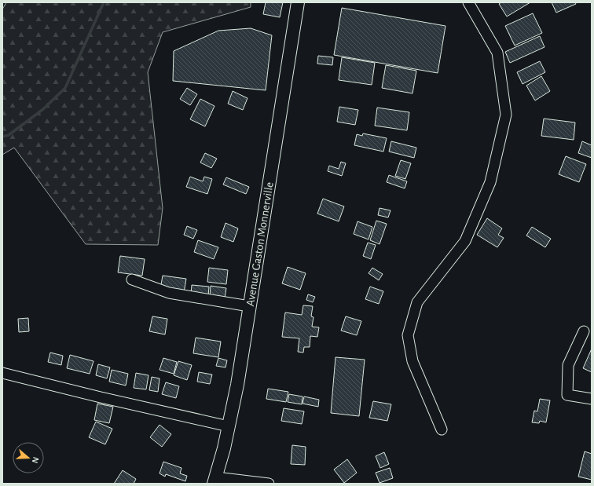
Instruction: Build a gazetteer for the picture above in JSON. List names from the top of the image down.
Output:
{
  "streets": {
    "main road": ["Avenue Gaston Monnerville"]
  },
  "north": "right"
}
